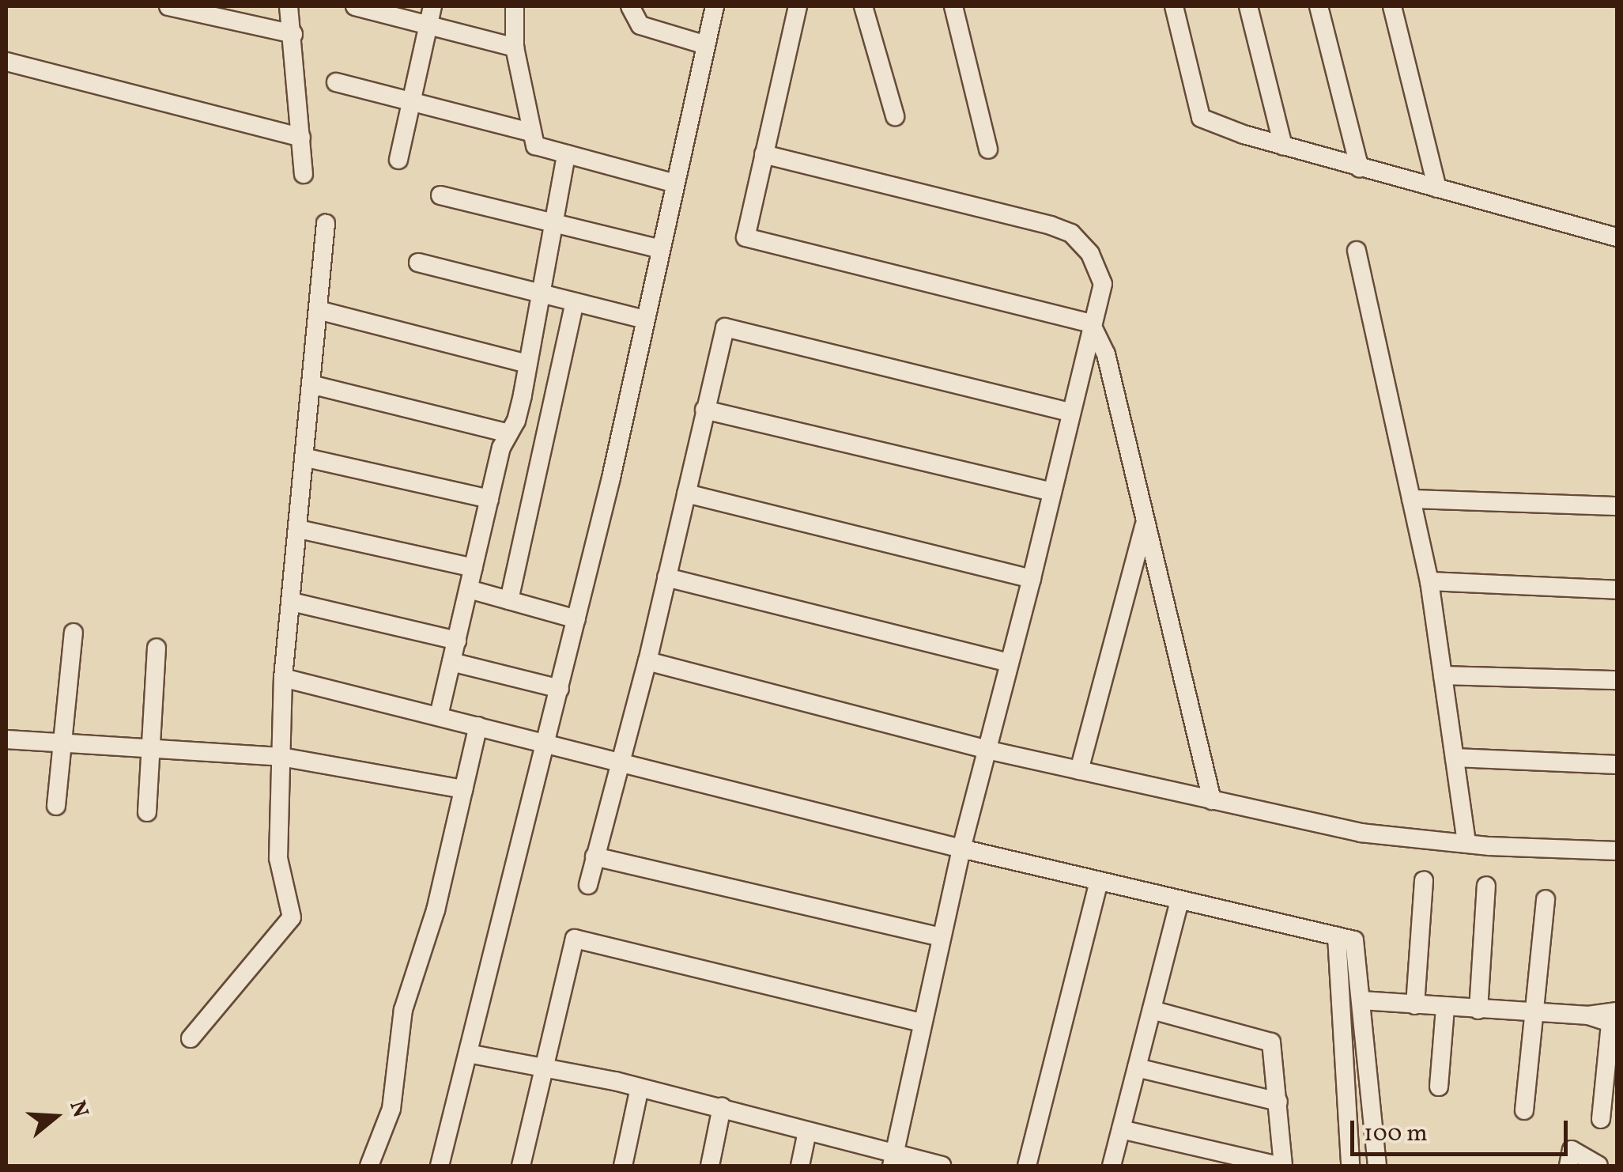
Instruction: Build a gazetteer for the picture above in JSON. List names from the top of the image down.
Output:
{
  "scale_bar": "100 m",
  "north": "right"
}
